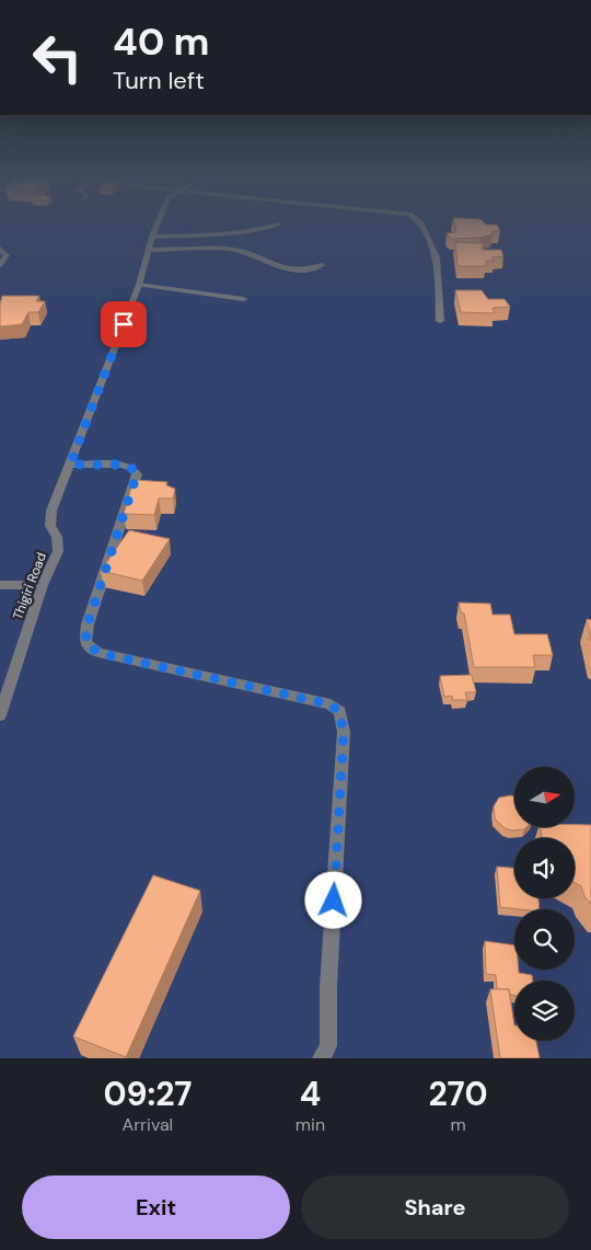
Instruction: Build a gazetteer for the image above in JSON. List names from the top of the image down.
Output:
{
  "streets": {
    "street": ["Thigiri Road"]
  },
  "north": "right",
  "page": {
    "turn": ["40 m", "Turn left"],
    "eta": [
      "09:27",
      "Arrival",
      "4",
      "min",
      "270",
      "m"
    ],
    "buttons": ["Exit", "Share"]
  }
}
